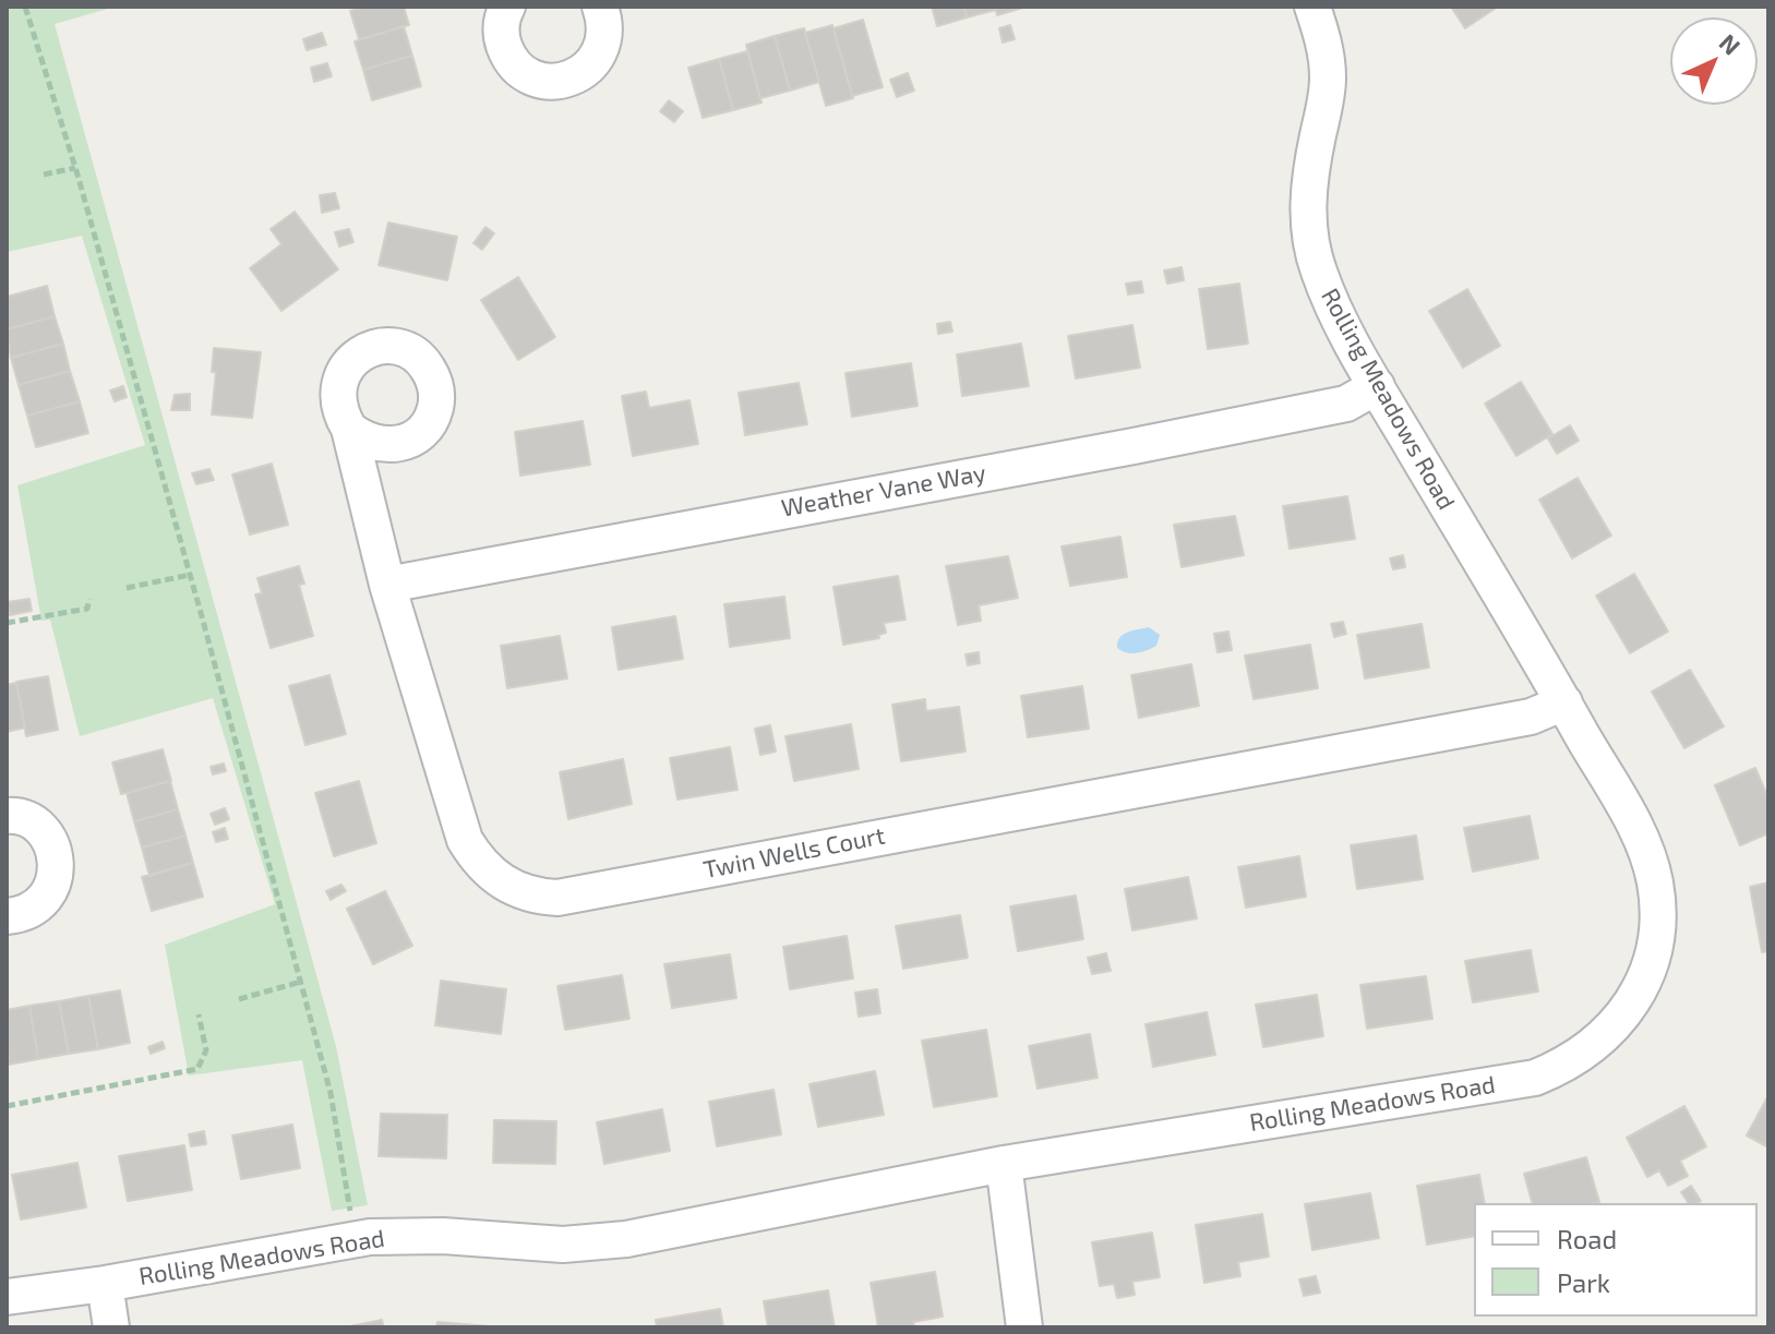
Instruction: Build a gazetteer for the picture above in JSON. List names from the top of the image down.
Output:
{
  "streets": {
    "street": ["Rolling Meadows Road", "Weather Vane Way", "Twin Wells Court"]
  },
  "crossings": [
    ["Rolling Meadows Road", "Weather Vane Way"],
    ["Rolling Meadows Road", "Twin Wells Court"],
    ["Weather Vane Way", "Twin Wells Court"]
  ],
  "legend": ["Road", "Park"],
  "north": "top right"
}
